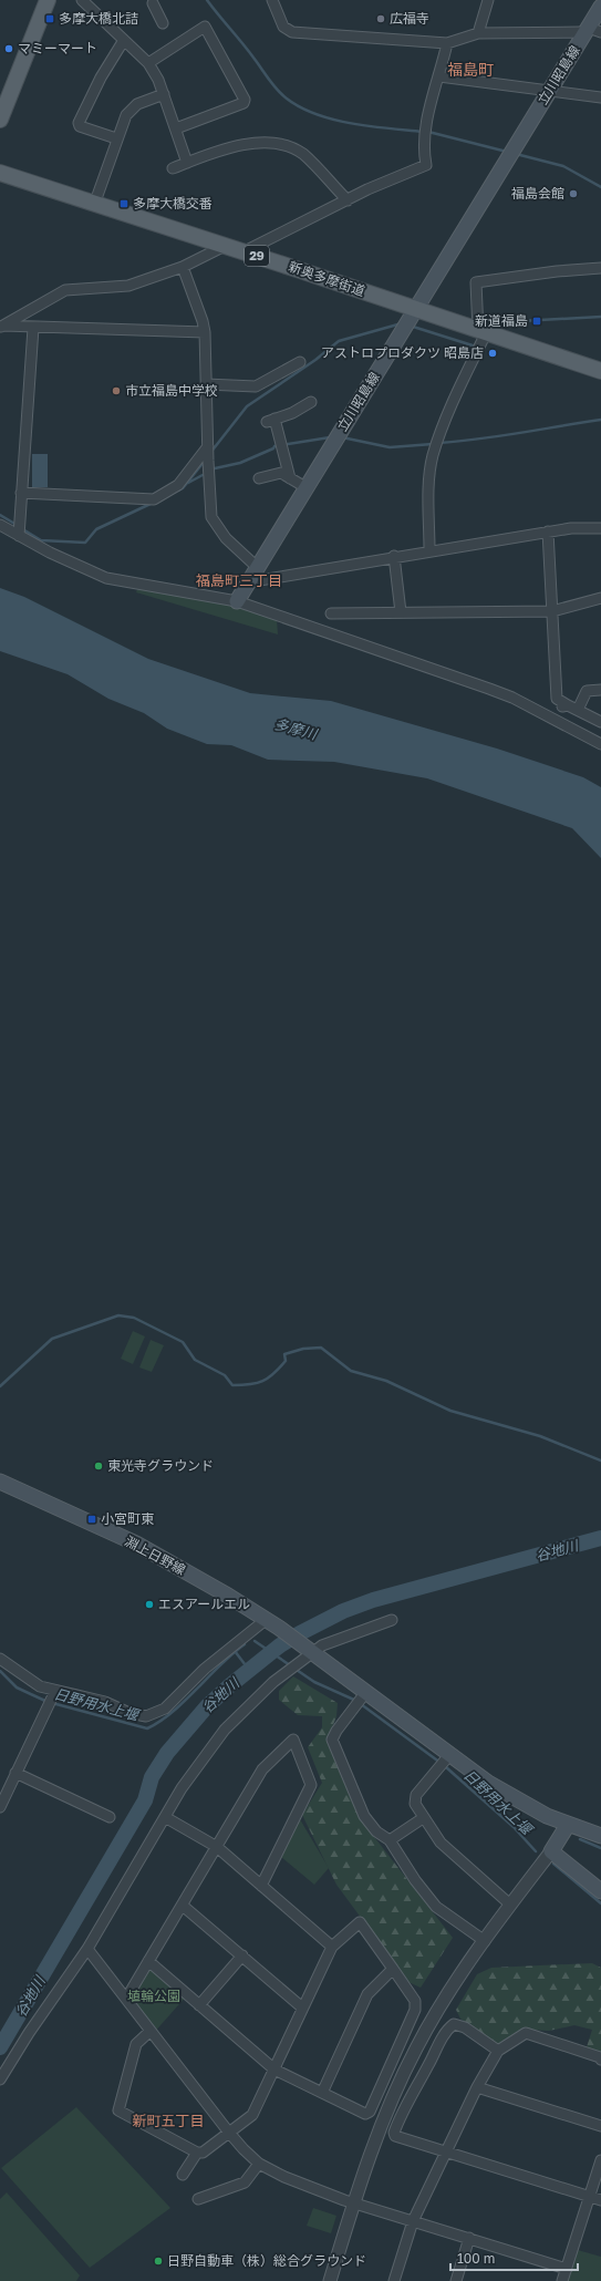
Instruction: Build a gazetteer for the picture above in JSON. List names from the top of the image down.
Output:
{
  "streets": {
    "main road": [
      "立川昭島線",
      "29",
      "新奥多摩街道",
      "淵上日野線"
    ]
  },
  "crossings": [
    ["立川昭島線", "新奥多摩街道"]
  ],
  "districts": ["福島町", "福島町三丁目", "新町五丁目"],
  "water": ["多摩川", "谷地川", "日野用水上堰"],
  "parks": ["埴輪公園"],
  "places": {
    "transit": [
      "多摩大橋北詰",
      "多摩大橋交番",
      "新道福島",
      "小宮町東"
    ],
    "other": [
      "広福寺",
      "マミーマート",
      "福島会館",
      "アストロプロダクツ 昭島店",
      "市立福島中学校",
      "東光寺グラウンド",
      "エスアールエル",
      "日野自動車（株）総合グラウンド"
    ]
  },
  "scale_bar": "100 m"
}
